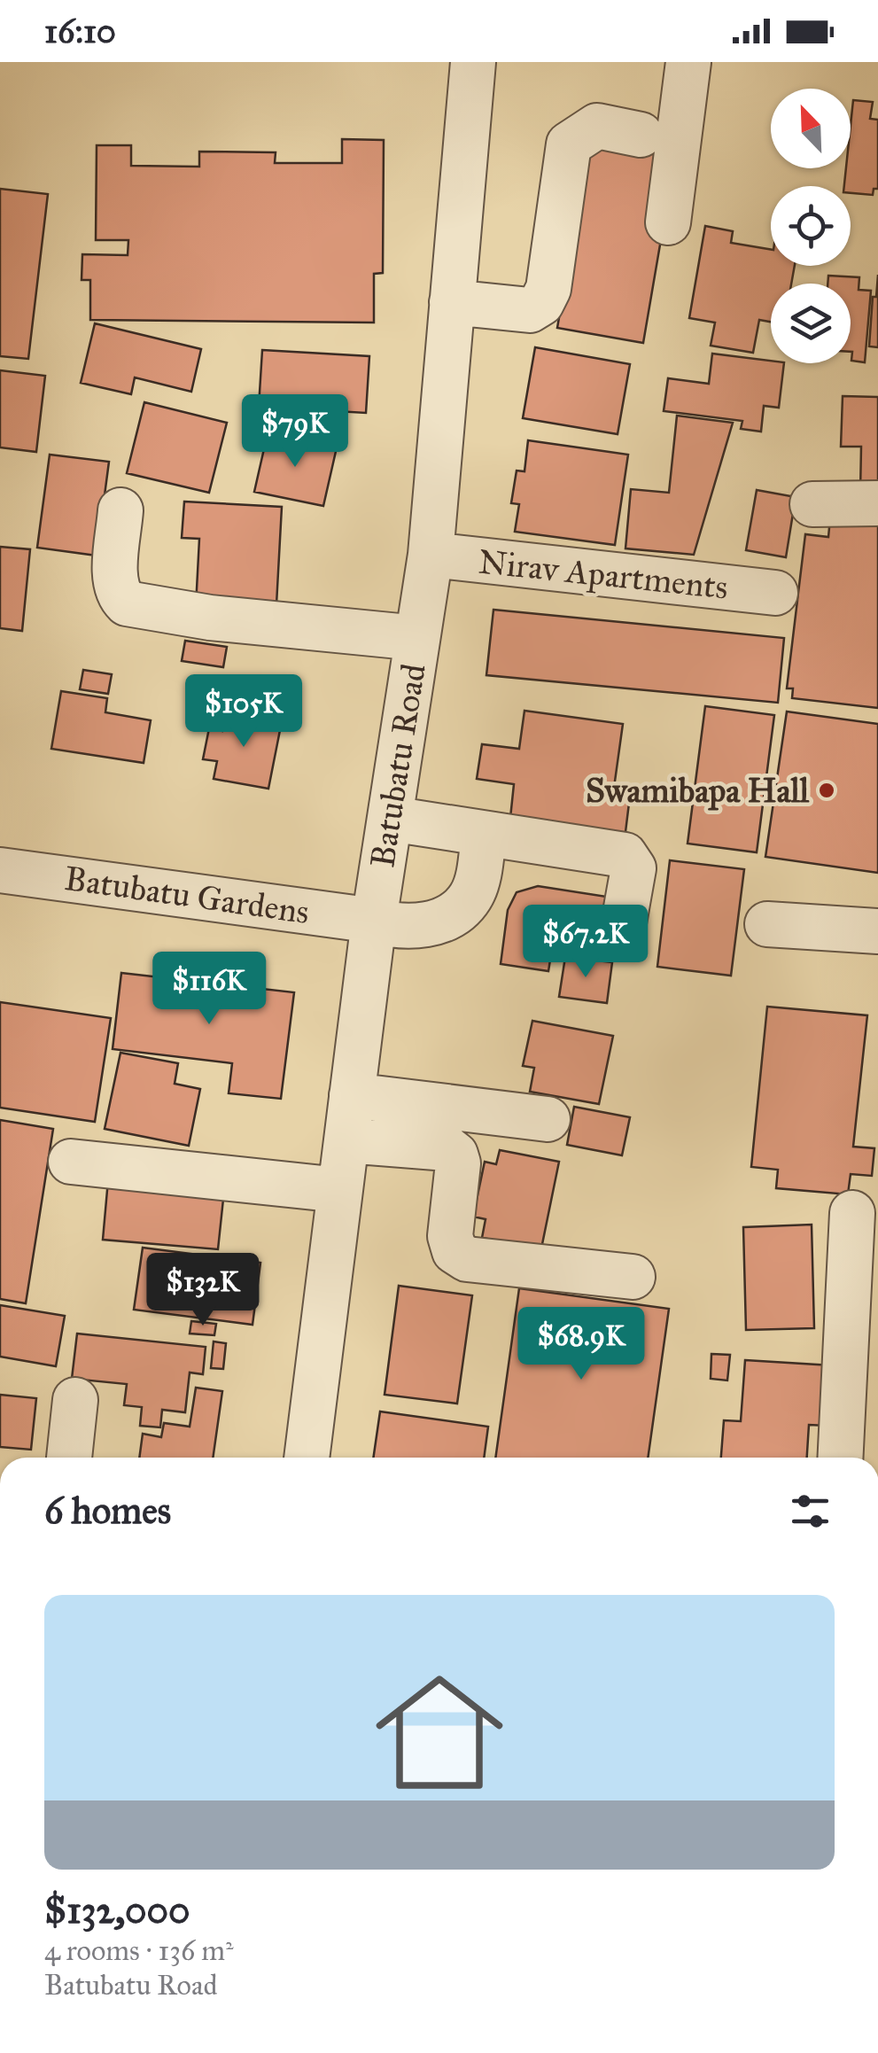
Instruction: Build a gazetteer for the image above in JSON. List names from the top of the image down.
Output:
{
  "streets": {
    "street": ["Nirav Apartments", "Batubatu Road", "Batubatu Gardens"]
  },
  "crossings": [
    ["Nirav Apartments", "Batubatu Road"],
    ["Batubatu Road", "Batubatu Gardens"]
  ],
  "places": ["Swamibapa Hall"],
  "north": "top left",
  "page": {
    "status": "16:10",
    "price": [
      "$79K",
      "$105K",
      "$67.2K",
      "$116K",
      "$132K",
      "$68.9K"
    ],
    "heading": "6 homes",
    "list": [
      {
        "name": "$132,000",
        "note": "4 rooms · 136 m² · Batubatu Road"
      }
    ]
  }
}
